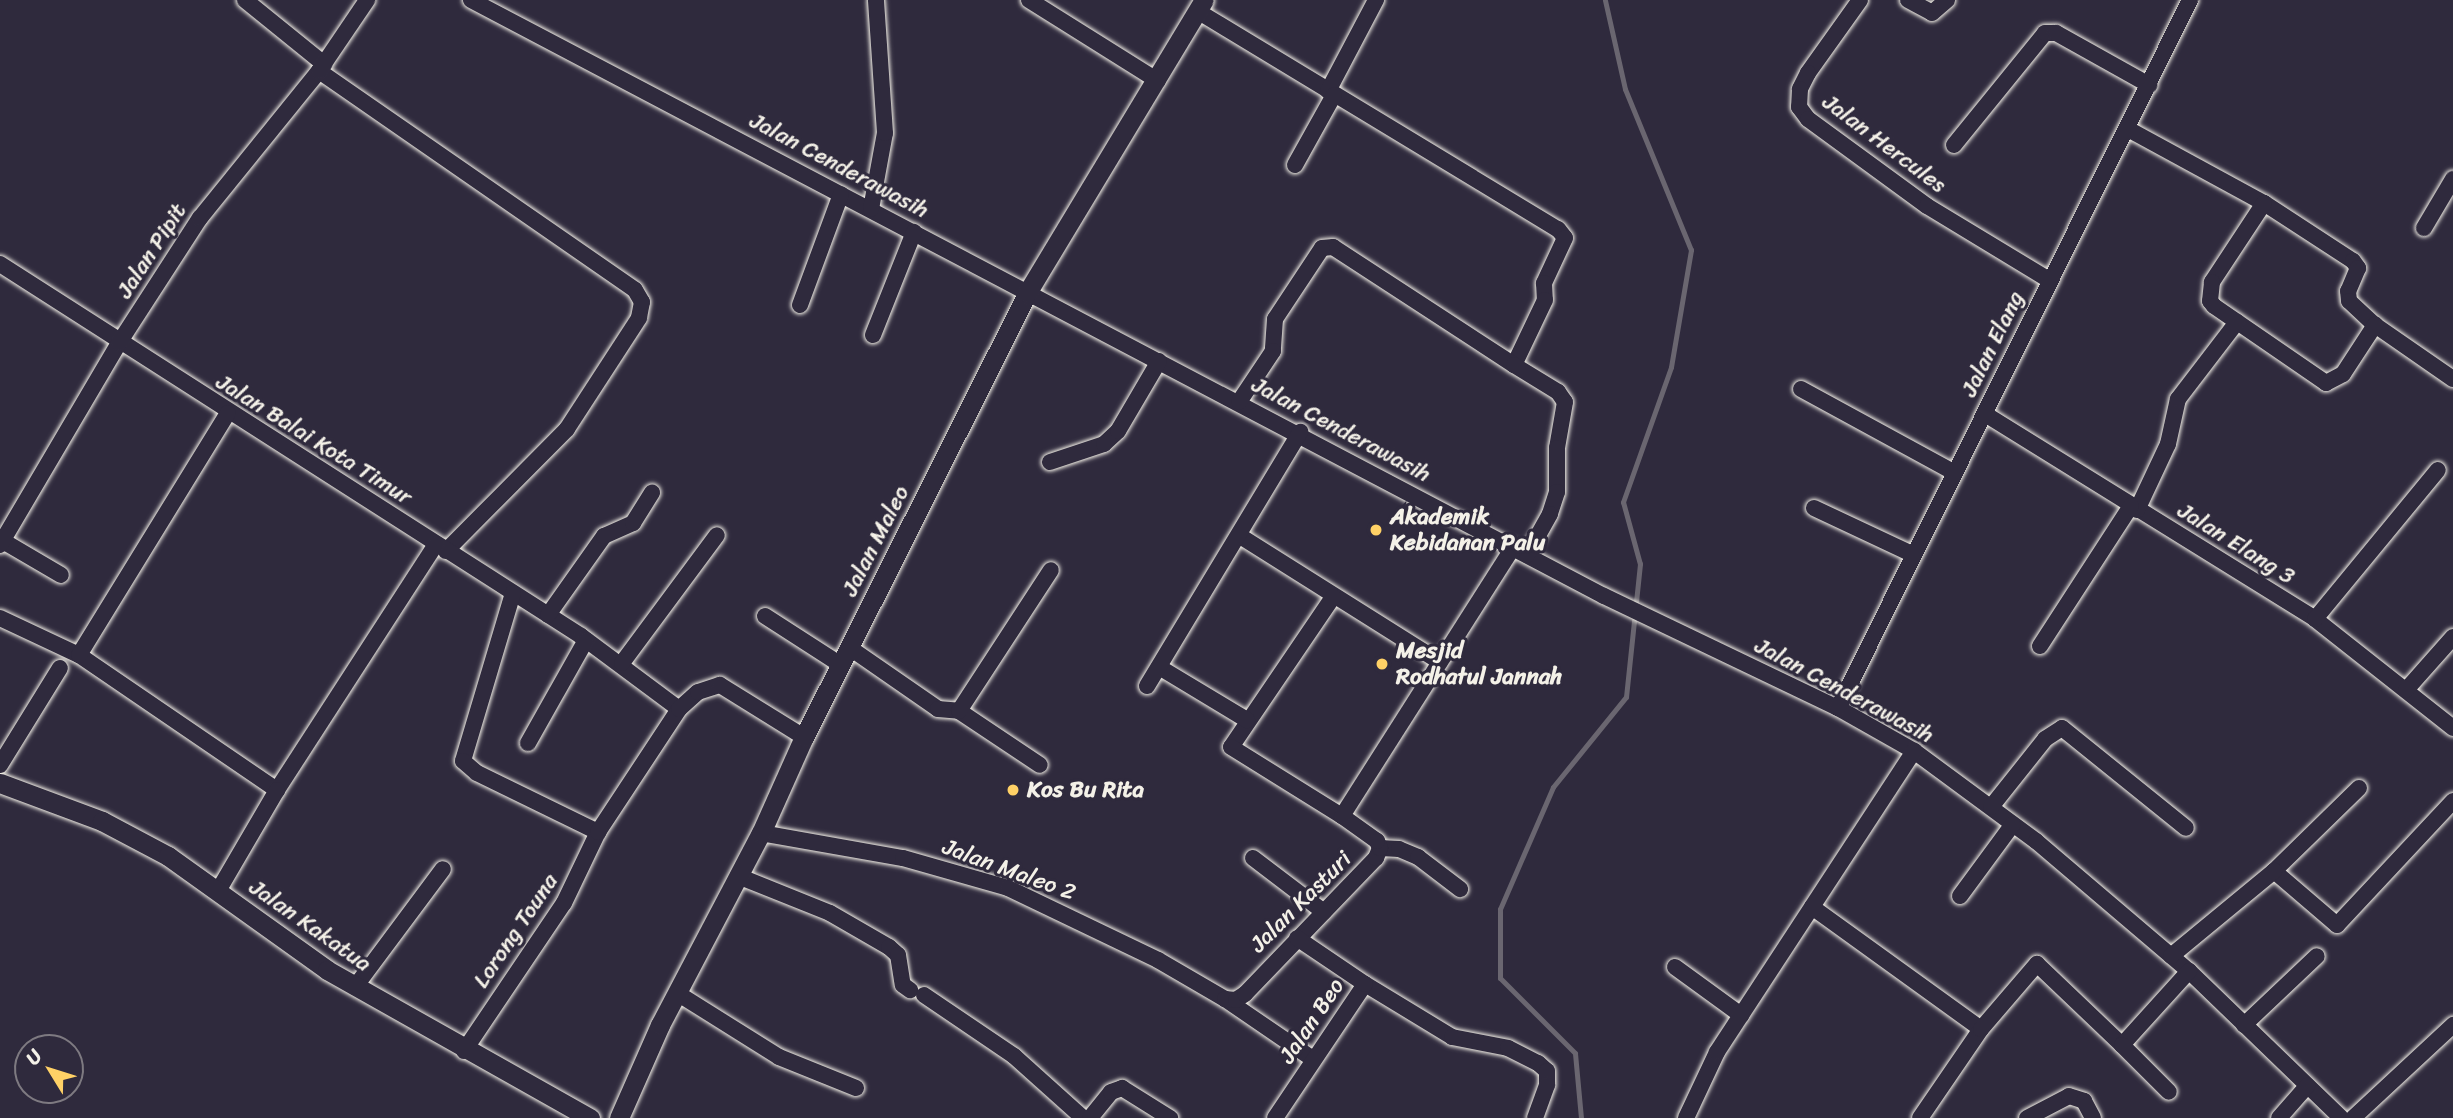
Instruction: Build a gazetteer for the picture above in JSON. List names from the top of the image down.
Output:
{
  "streets": {
    "street": [
      "Jalan Hercules",
      "Jalan Cenderawasih",
      "Jalan Pipit",
      "Jalan Elang",
      "Jalan Balai Kota Timur",
      "Jalan Maleo",
      "Jalan Elang 3",
      "Jalan Maleo 2",
      "Jalan Kasturi",
      "Jalan Kakatua",
      "Lorong Touna",
      "Jalan Beo"
    ]
  },
  "crossings": [
    ["Jalan Hercules", "Jalan Elang"],
    ["Jalan Cenderawasih", "Jalan Elang"],
    ["Jalan Cenderawasih", "Jalan Maleo"],
    ["Jalan Cenderawasih", "Jalan Kasturi"],
    ["Jalan Pipit", "Jalan Balai Kota Timur"],
    ["Jalan Elang", "Jalan Elang 3"],
    ["Jalan Balai Kota Timur", "Lorong Touna"],
    ["Jalan Maleo", "Jalan Maleo 2"],
    ["Jalan Maleo 2", "Jalan Kasturi"],
    ["Jalan Maleo 2", "Jalan Beo"],
    ["Jalan Kasturi", "Jalan Beo"],
    ["Jalan Kakatua", "Lorong Touna"]
  ],
  "places": ["Akademik Kebidanan Palu", "Mesjid Rodhatul Jannah", "Kos Bu Rita"],
  "north": "top left"
}
